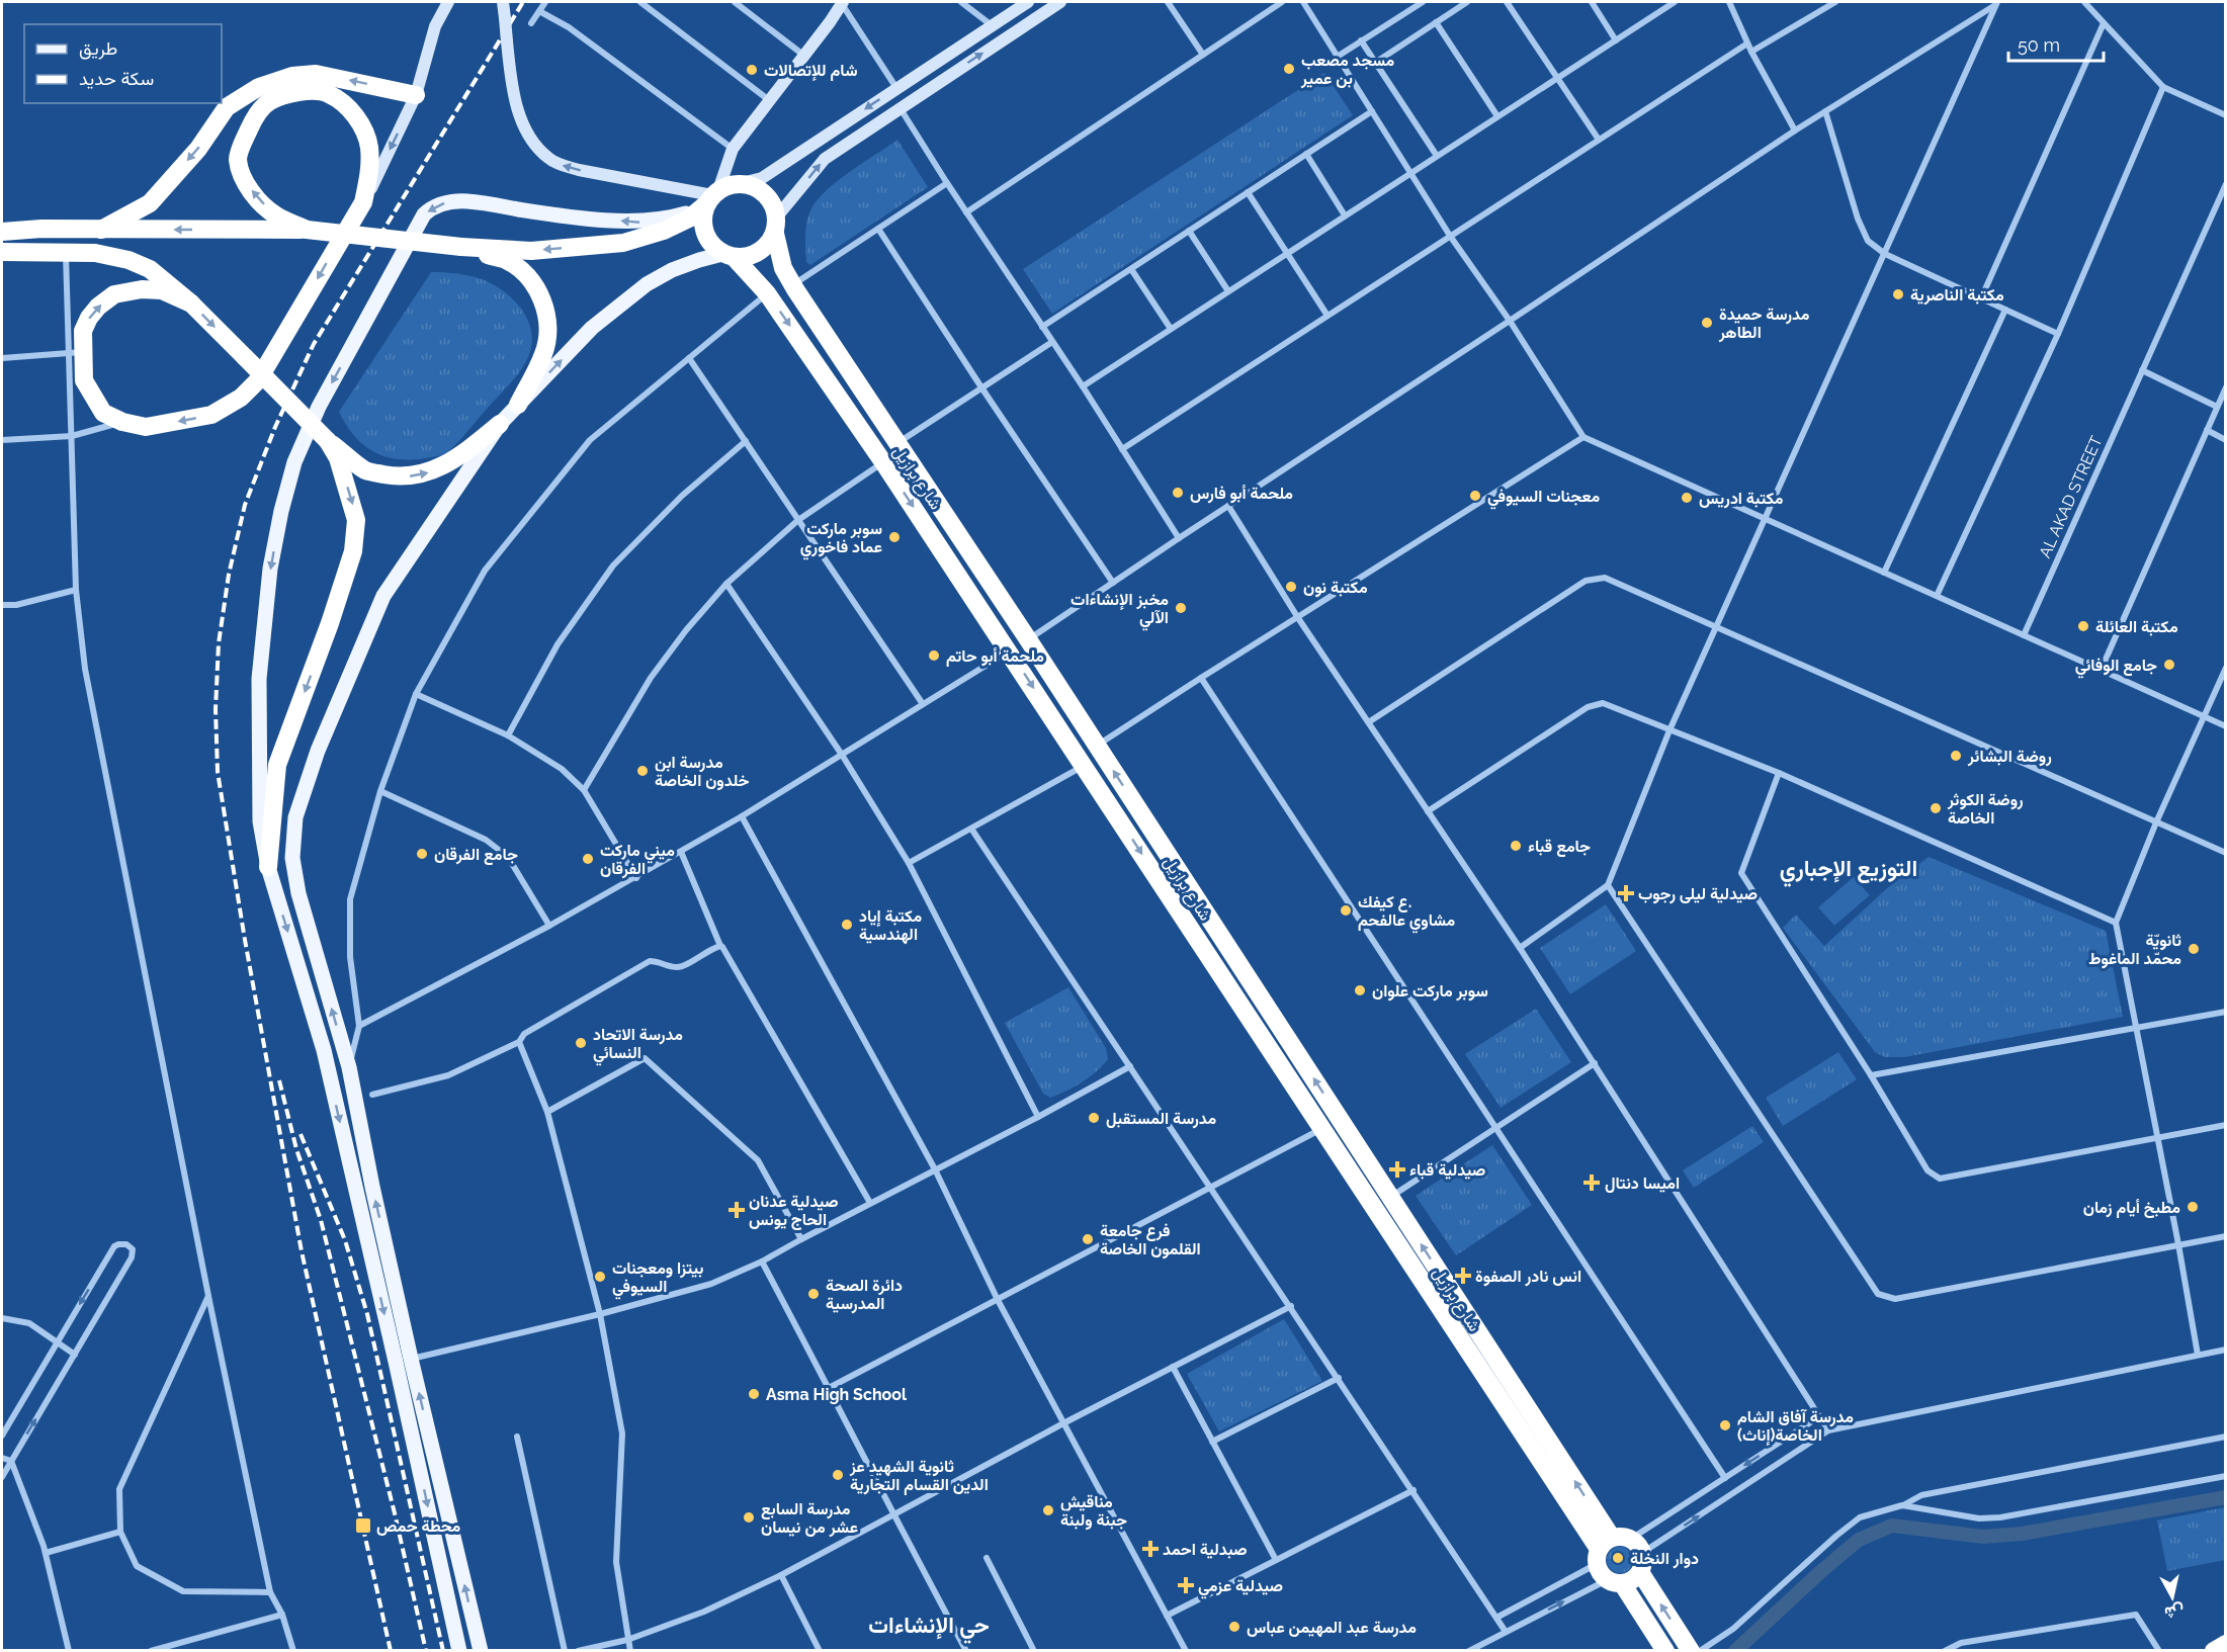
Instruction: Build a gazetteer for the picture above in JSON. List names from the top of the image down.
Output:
{
  "streets": {
    "highway": ["شارع برازيل"],
    "street": ["AL AKAD STREET"]
  },
  "districts": ["التوزيع الإجباري", "حي الإنشاءات"],
  "places": {
    "other": [
      "مسجد مصعب بن عمير",
      "شام للإتصالات",
      "مكتبة الناصرية",
      "مدرسة حميدة الطاهر",
      "ملحمة أبو فارس",
      "معجنات السيوفي",
      "مكتبة ادريس",
      "سوبر ماركت عماد فاخوري",
      "مكتبة نون",
      "مخبز الإنشاءات الآلي",
      "مكتبة العائلة",
      "ملحمة أبو حاتم",
      "جامع الوفائي",
      "روضة البشائر",
      "مدرسة ابن خلدون الخاصة",
      "روضة الكوثر الخاصة",
      "جامع قباء",
      "جامع الفرقان",
      "ميني ماركت الفرقان",
      "ع كيفك. مشاوي عالفحم",
      "مكتبة إياد الهندسية",
      "ثانويّة محمّد الماغوط",
      "سوبر ماركت علوان",
      "مدرسة الاتحاد النسائي",
      "مدرسة المستقبل",
      "مطبخ أيام زمان",
      "فرع جامعة القلمون الخاصة",
      "بيتزا ومعجنات السيوفي",
      "دائرة الصحة المدرسية",
      "Asma High School",
      "مدرسة آفاق الشام الخاصة(إناث)",
      "ثانوية الشهيد عز الدين القسام التجارية",
      "مناقيش جبنة ولبنة",
      "مدرسة السابع عشر من نيسان",
      "دوار النخلة",
      "مدرسة عبد المهيمن عباس"
    ],
    "health": [
      "صيدلية ليلى رجوب",
      "صيدلية قباء",
      "اميسا دنتال",
      "صيدلية عدنان الحاج يونس",
      "انس نادر الصفوة",
      "صبدلية احمد",
      "صيدلية عزمي"
    ],
    "transit": ["محطة حمص"]
  },
  "legend": ["طريق", "سكة حديد"],
  "scale_bar": "50 m",
  "north": "bottom"
}
